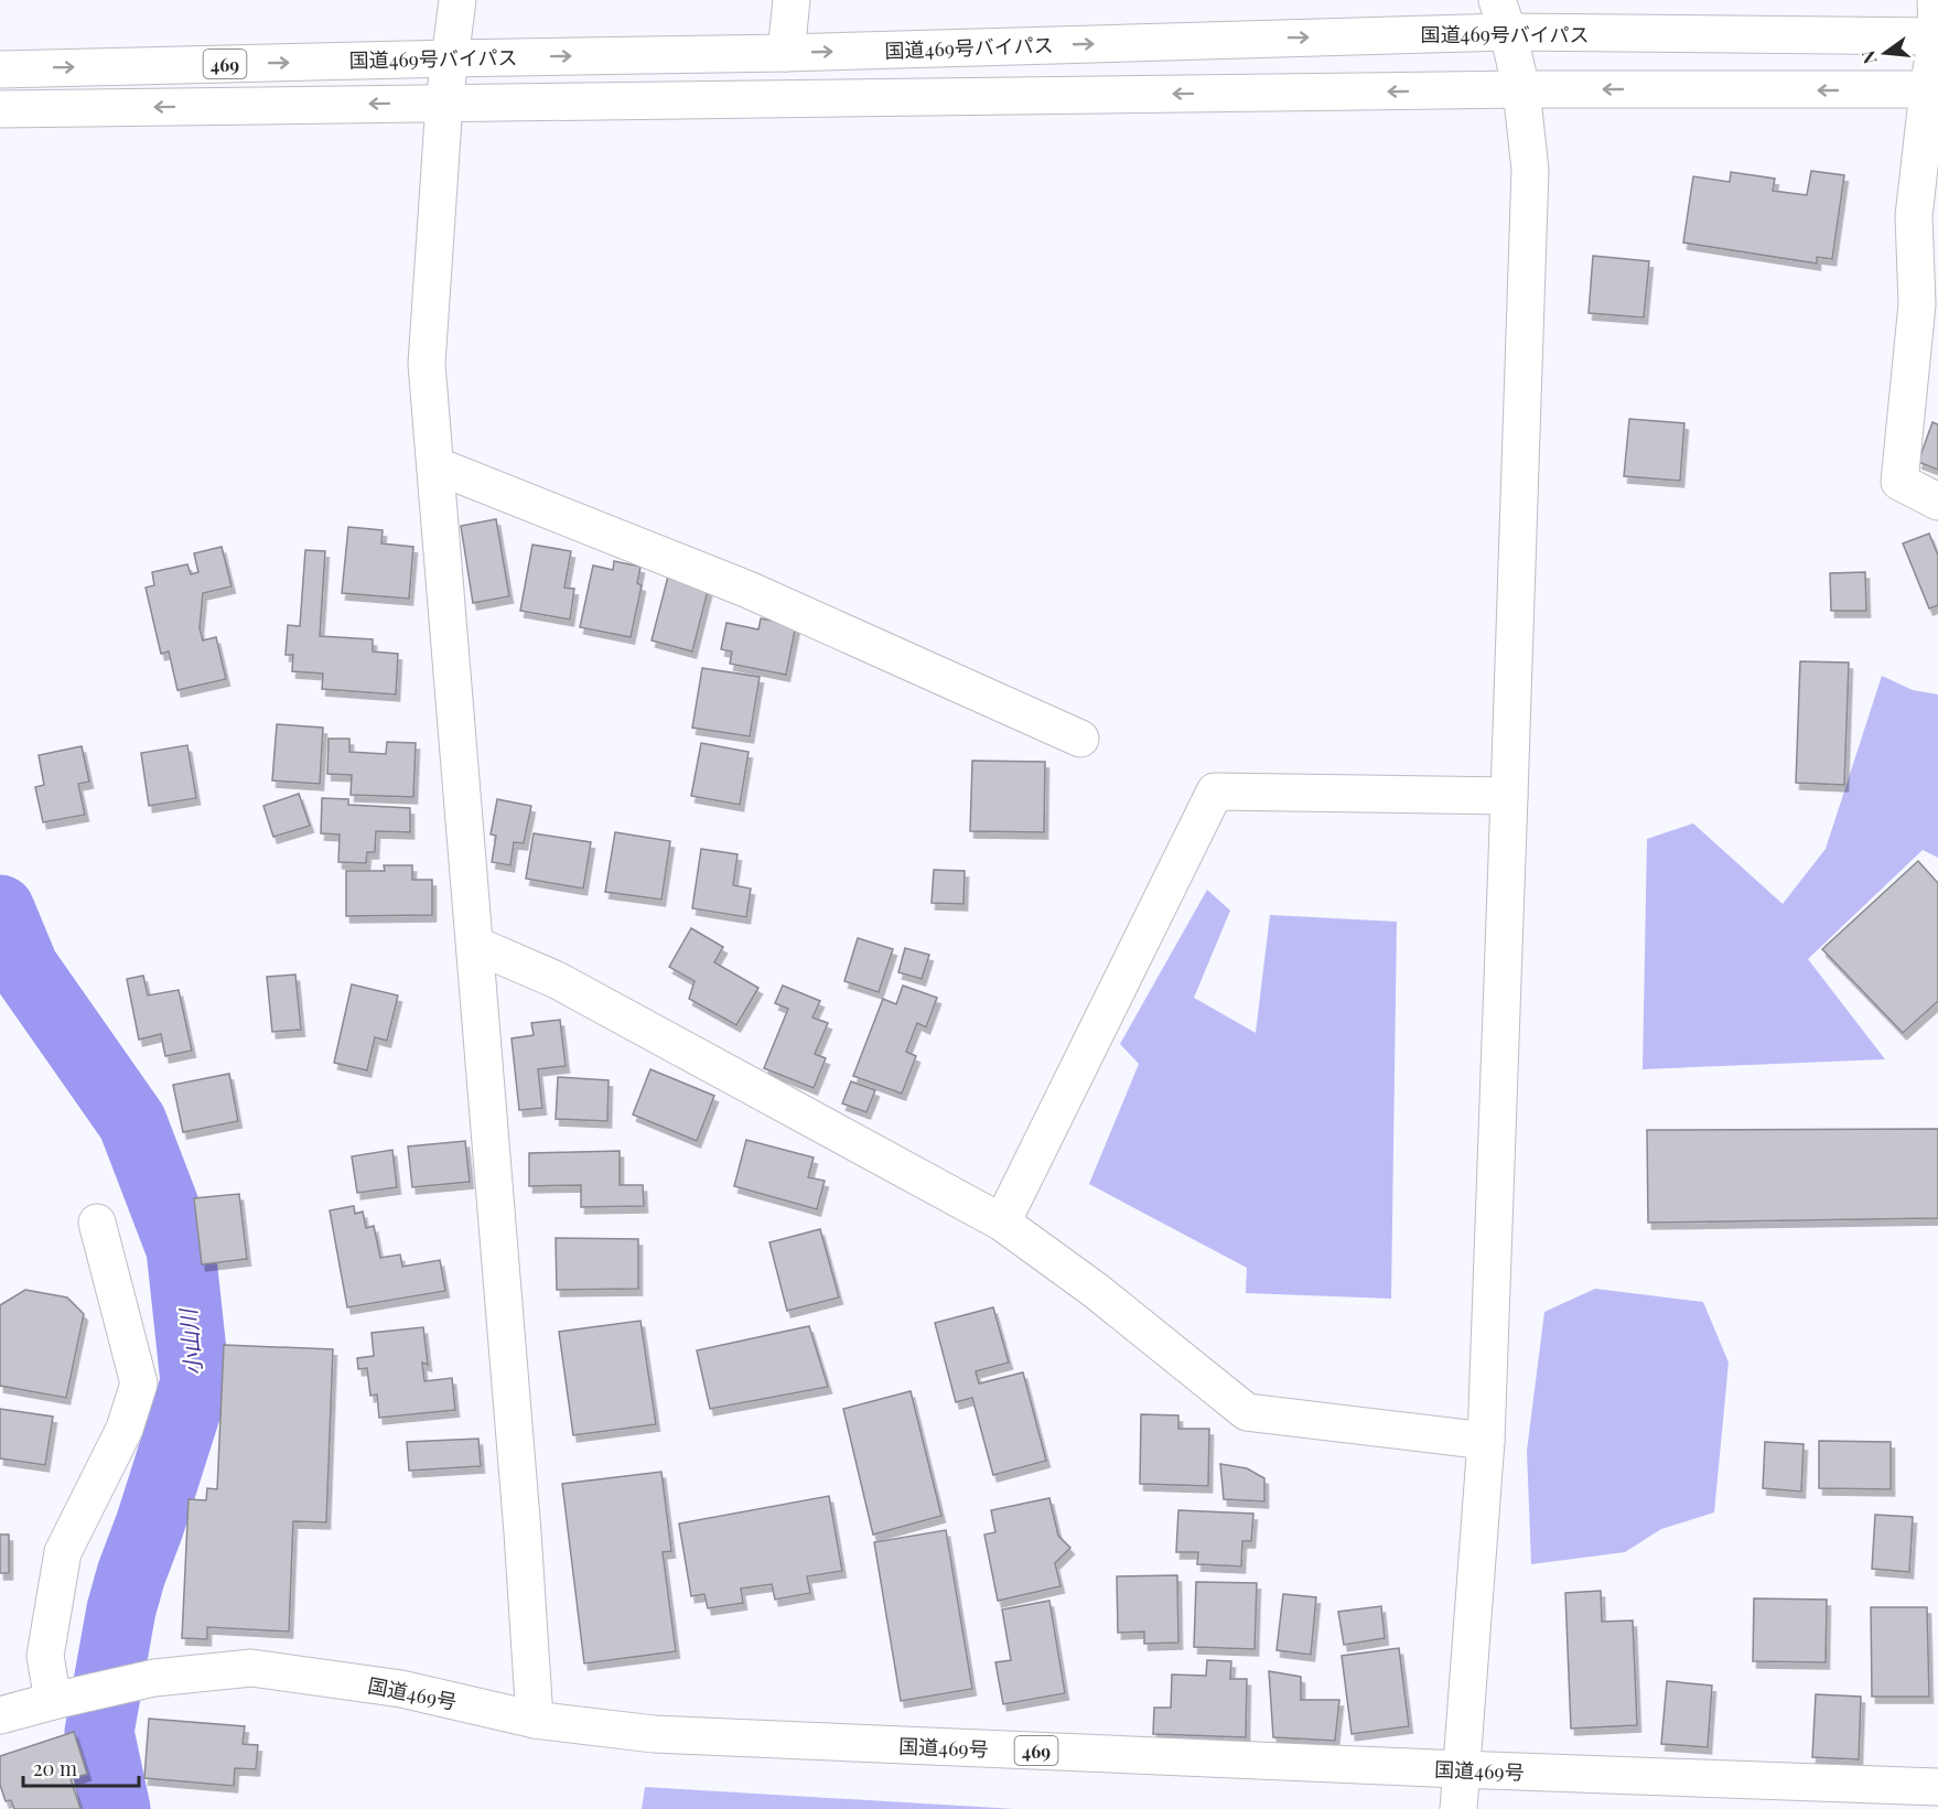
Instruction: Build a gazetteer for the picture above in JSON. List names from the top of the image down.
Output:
{
  "streets": {
    "main road": ["国道469号バイパス", "469", "国道469号"]
  },
  "water": ["小山川"],
  "scale_bar": "20 m",
  "north": "left"
}
